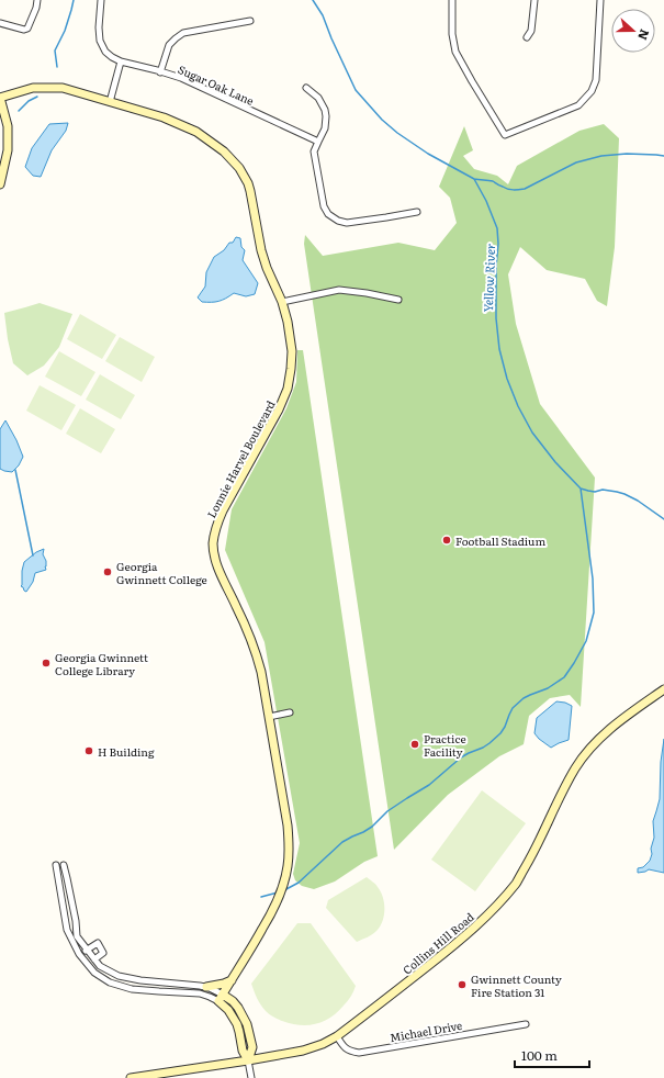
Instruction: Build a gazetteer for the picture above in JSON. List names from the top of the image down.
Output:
{
  "streets": {
    "street": [
      "Sugar Oak Lane",
      "Lonnie Harvel Boulevard",
      "Collins Hill Road",
      "Michael Drive"
    ]
  },
  "crossings": [
    ["Collins Hill Road", "Michael Drive"]
  ],
  "water": ["Yellow River"],
  "places": [
    "Football Stadium",
    "Georgia Gwinnett College",
    "Georgia Gwinnett College Library",
    "Practice Facility",
    "H Building",
    "Gwinnett County Fire Station 31"
  ],
  "scale_bar": "100 m",
  "north": "right"
}
